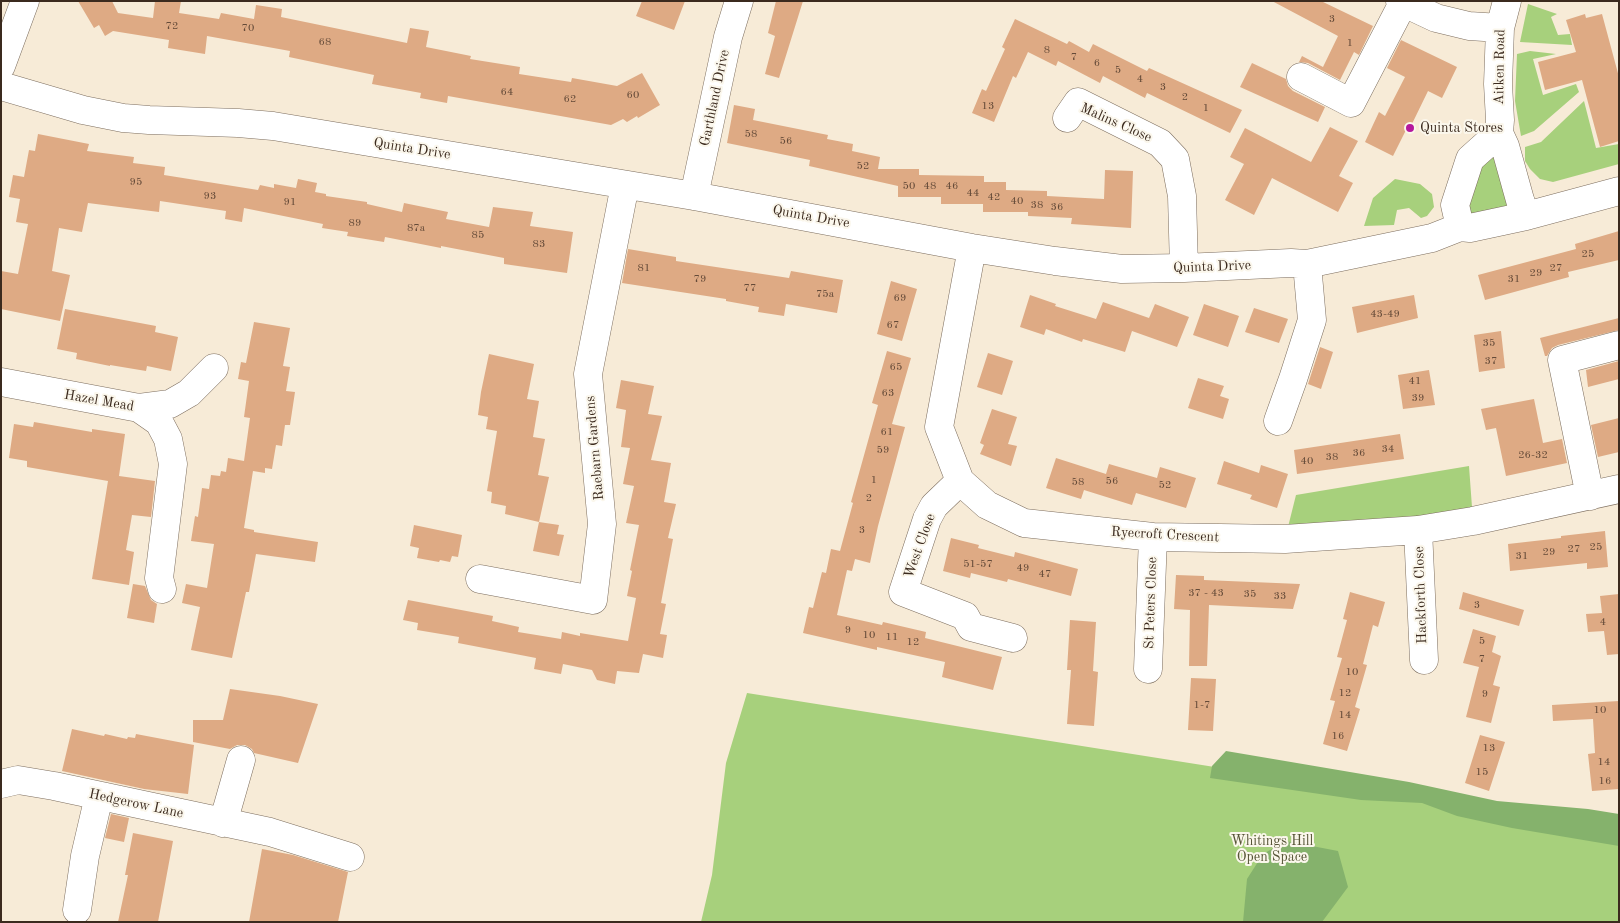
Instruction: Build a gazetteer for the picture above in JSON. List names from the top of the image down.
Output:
{
  "streets": {
    "street": [
      "Aitken Road",
      "Garthland Drive",
      "Malins Close",
      "Quinta Drive",
      "Hazel Mead",
      "Raebarn Gardens",
      "Ryecroft Crescent",
      "West Close",
      "Hackforth Close",
      "St Peters Close",
      "Hedgerow Lane"
    ]
  },
  "crossings": [
    ["Aitken Road", "Quinta Drive"],
    ["Garthland Drive", "Quinta Drive"],
    ["Malins Close", "Quinta Drive"],
    ["Quinta Drive", "Raebarn Gardens"],
    ["Quinta Drive", "Ryecroft Crescent"],
    ["Ryecroft Crescent", "West Close"],
    ["Ryecroft Crescent", "Hackforth Close"],
    ["Ryecroft Crescent", "St Peters Close"]
  ],
  "parks": ["Whitings Hill Open Space"],
  "places": ["Quinta Stores"],
  "house_numbers": [
    "3",
    "72",
    "70",
    "68",
    "1",
    "8",
    "7",
    "6",
    "5",
    "4",
    "3",
    "64",
    "60",
    "2",
    "62",
    "13",
    "1",
    "58",
    "56",
    "52",
    "95",
    "50",
    "48",
    "46",
    "44",
    "93",
    "42",
    "40",
    "91",
    "38",
    "36",
    "89",
    "87a",
    "85",
    "83",
    "25",
    "81",
    "27",
    "29",
    "79",
    "31",
    "77",
    "75a",
    "69",
    "43-49",
    "67",
    "35",
    "37",
    "65",
    "41",
    "63",
    "39",
    "61",
    "34",
    "59",
    "36",
    "26-32",
    "38",
    "40",
    "1",
    "56",
    "58",
    "52",
    "2",
    "3",
    "25",
    "27",
    "29",
    "31",
    "51-57",
    "49",
    "47",
    "37 - 43",
    "35",
    "33",
    "3",
    "4",
    "9",
    "10",
    "11",
    "5",
    "12",
    "7",
    "10",
    "12",
    "9",
    "1-7",
    "10",
    "14",
    "16",
    "13",
    "14",
    "15",
    "16"
  ]
}
